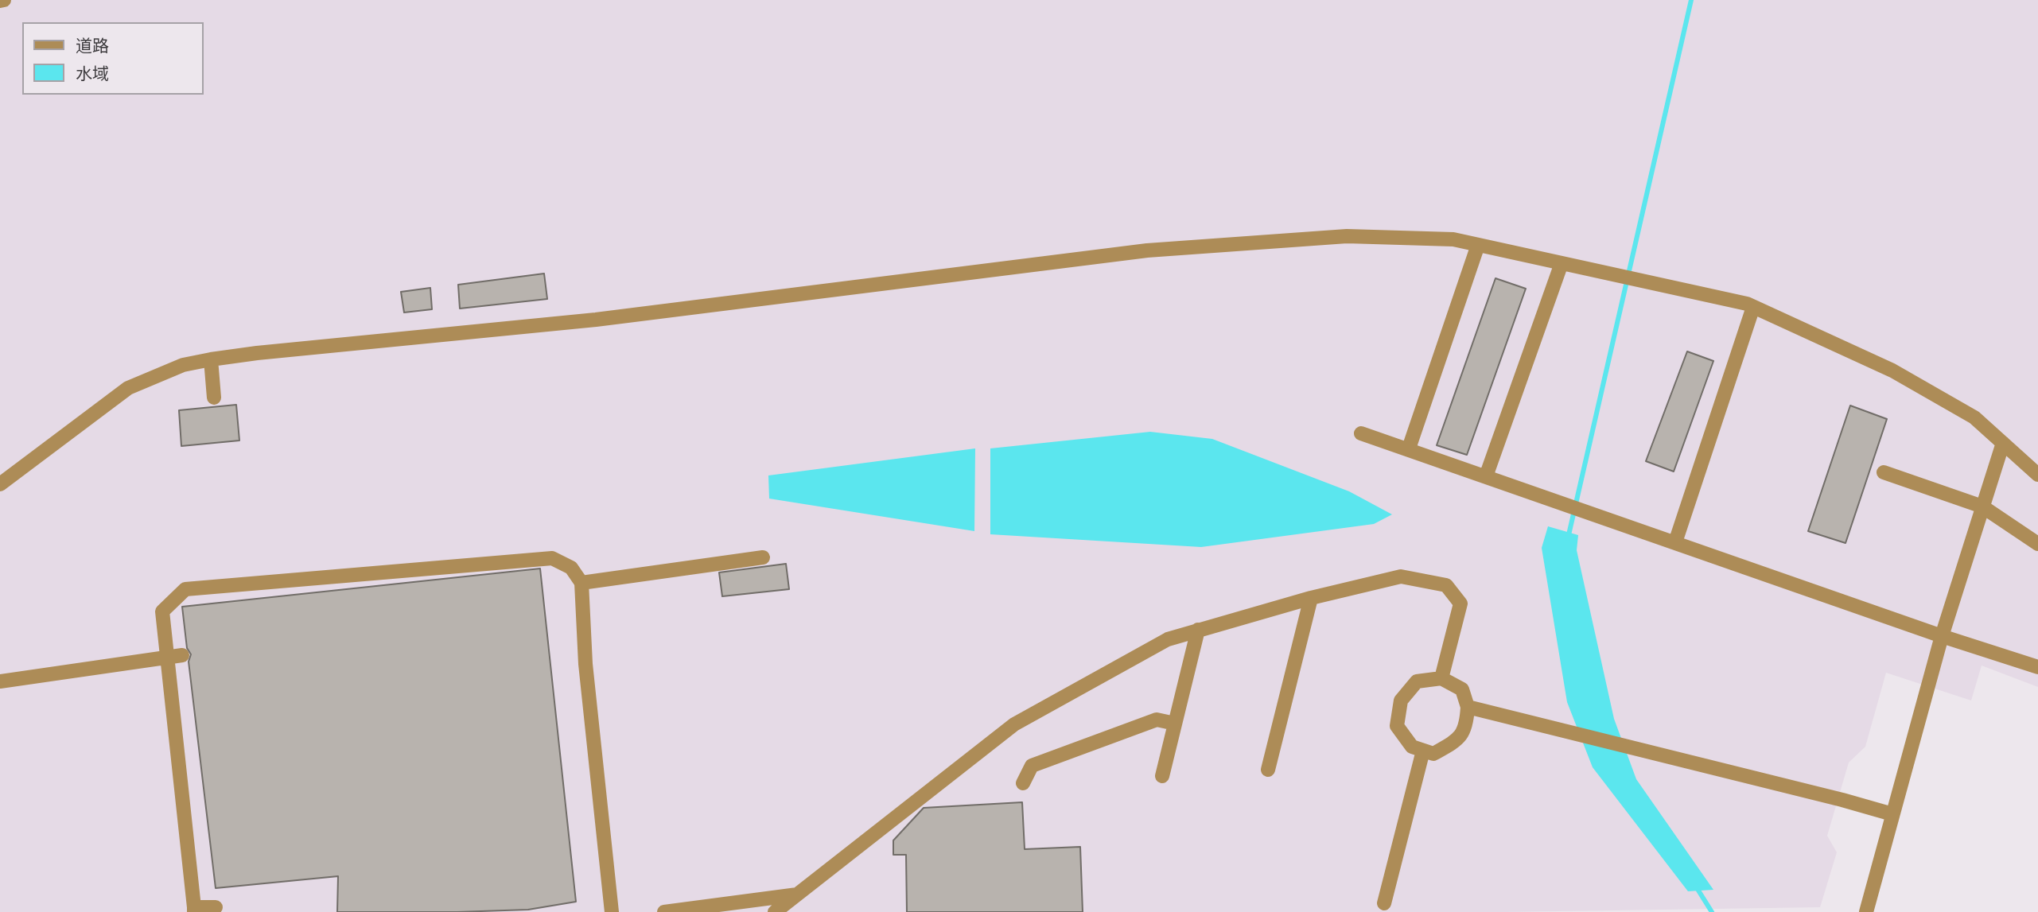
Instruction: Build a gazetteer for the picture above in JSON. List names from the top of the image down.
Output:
{
  "legend": ["道路", "水域"]
}
